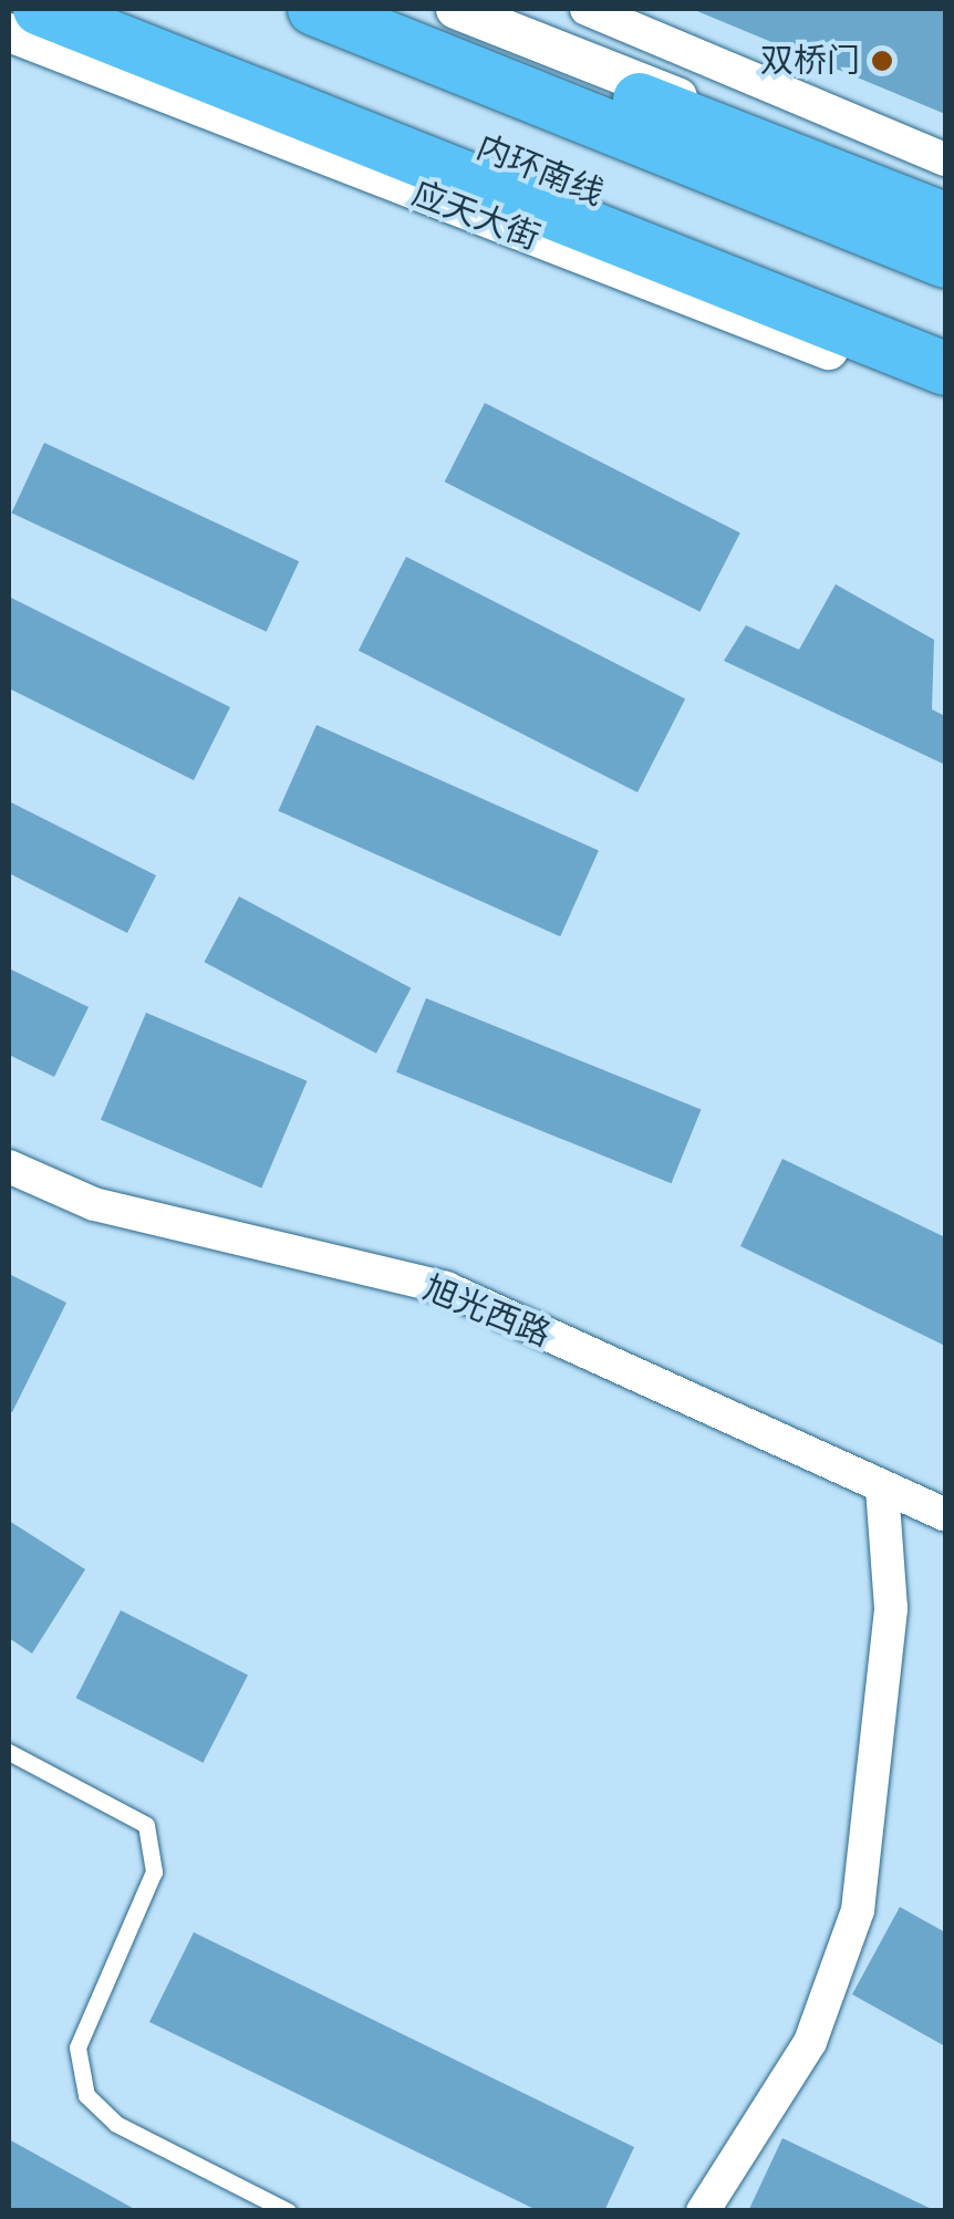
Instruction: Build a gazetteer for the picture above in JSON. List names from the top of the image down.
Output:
{
  "streets": {
    "highway": ["内环南线"],
    "street": ["应天大街", "旭光西路"]
  },
  "places": ["双桥门"]
}
